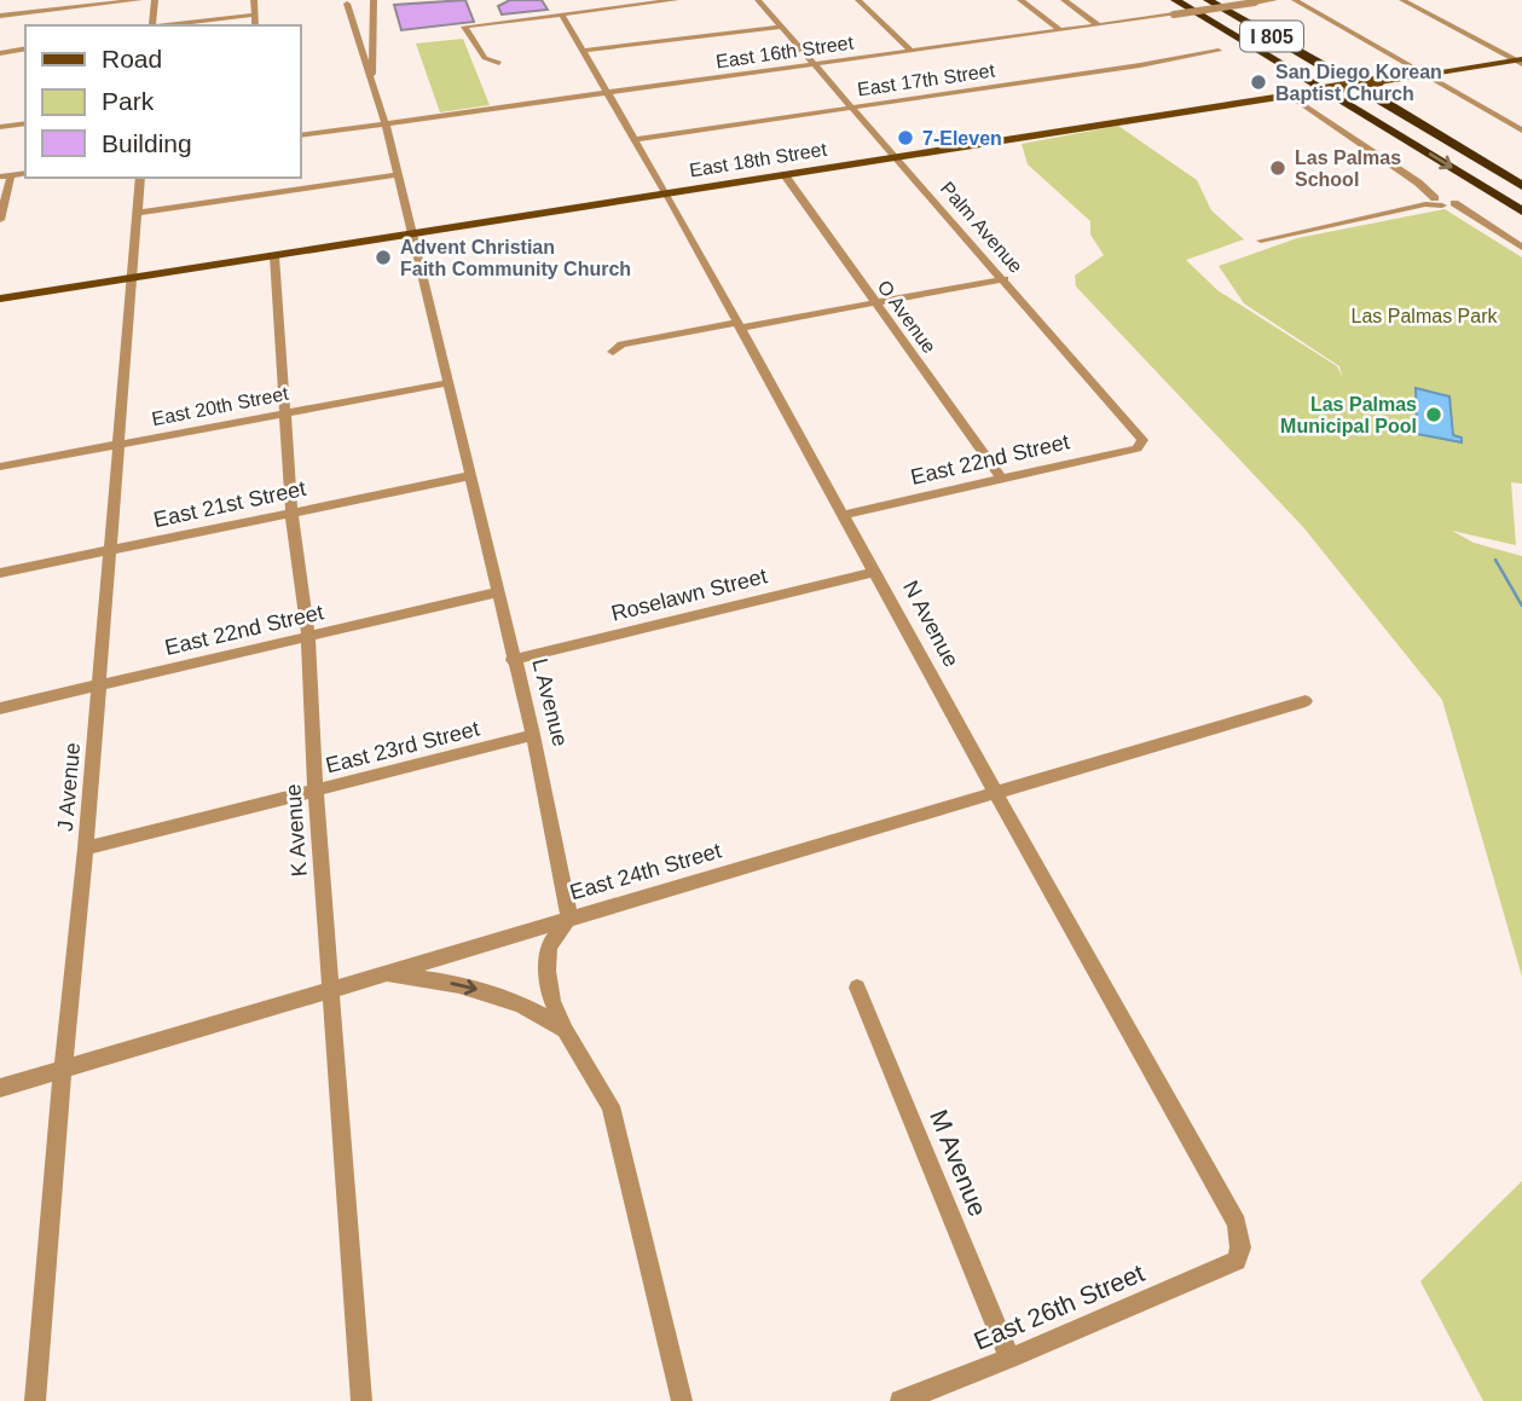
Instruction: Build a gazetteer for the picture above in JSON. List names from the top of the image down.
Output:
{
  "streets": {
    "highway": ["I 805"],
    "main road": ["East 18th Street"],
    "street": [
      "East 16th Street",
      "East 17th Street",
      "Palm Avenue",
      "O Avenue",
      "East 20th Street",
      "East 22nd Street",
      "East 21st Street",
      "Roselawn Street",
      "N Avenue",
      "L Avenue",
      "East 23rd Street",
      "J Avenue",
      "K Avenue",
      "East 24th Street",
      "M Avenue",
      "East 26th Street"
    ]
  },
  "crossings": [
    ["East 16th Street", "Palm Avenue"],
    ["East 16th Street", "N Avenue"],
    ["East 16th Street", "L Avenue"],
    ["East 17th Street", "Palm Avenue"],
    ["East 17th Street", "N Avenue"],
    ["East 18th Street", "Palm Avenue"],
    ["East 18th Street", "O Avenue"],
    ["East 18th Street", "N Avenue"],
    ["East 18th Street", "L Avenue"],
    ["East 18th Street", "J Avenue"],
    ["East 18th Street", "K Avenue"],
    ["Palm Avenue", "East 22nd Street"],
    ["O Avenue", "East 22nd Street"],
    ["East 20th Street", "L Avenue"],
    ["East 20th Street", "J Avenue"],
    ["East 20th Street", "K Avenue"],
    ["East 22nd Street", "N Avenue"],
    ["East 22nd Street", "L Avenue"],
    ["East 22nd Street", "J Avenue"],
    ["East 22nd Street", "K Avenue"],
    ["East 21st Street", "L Avenue"],
    ["East 21st Street", "J Avenue"],
    ["East 21st Street", "K Avenue"],
    ["Roselawn Street", "N Avenue"],
    ["Roselawn Street", "L Avenue"],
    ["N Avenue", "East 24th Street"],
    ["N Avenue", "East 26th Street"],
    ["L Avenue", "East 23rd Street"],
    ["L Avenue", "East 24th Street"],
    ["East 23rd Street", "J Avenue"],
    ["East 23rd Street", "K Avenue"],
    ["J Avenue", "East 24th Street"],
    ["K Avenue", "East 24th Street"],
    ["M Avenue", "East 26th Street"]
  ],
  "parks": ["Las Palmas Park"],
  "places": [
    "San Diego Korean Baptist Church",
    "7-Eleven",
    "Las Palmas School",
    "Advent Christian Faith Community Church",
    "Las Palmas Municipal Pool"
  ],
  "legend": ["Road", "Park", "Building"]
}
